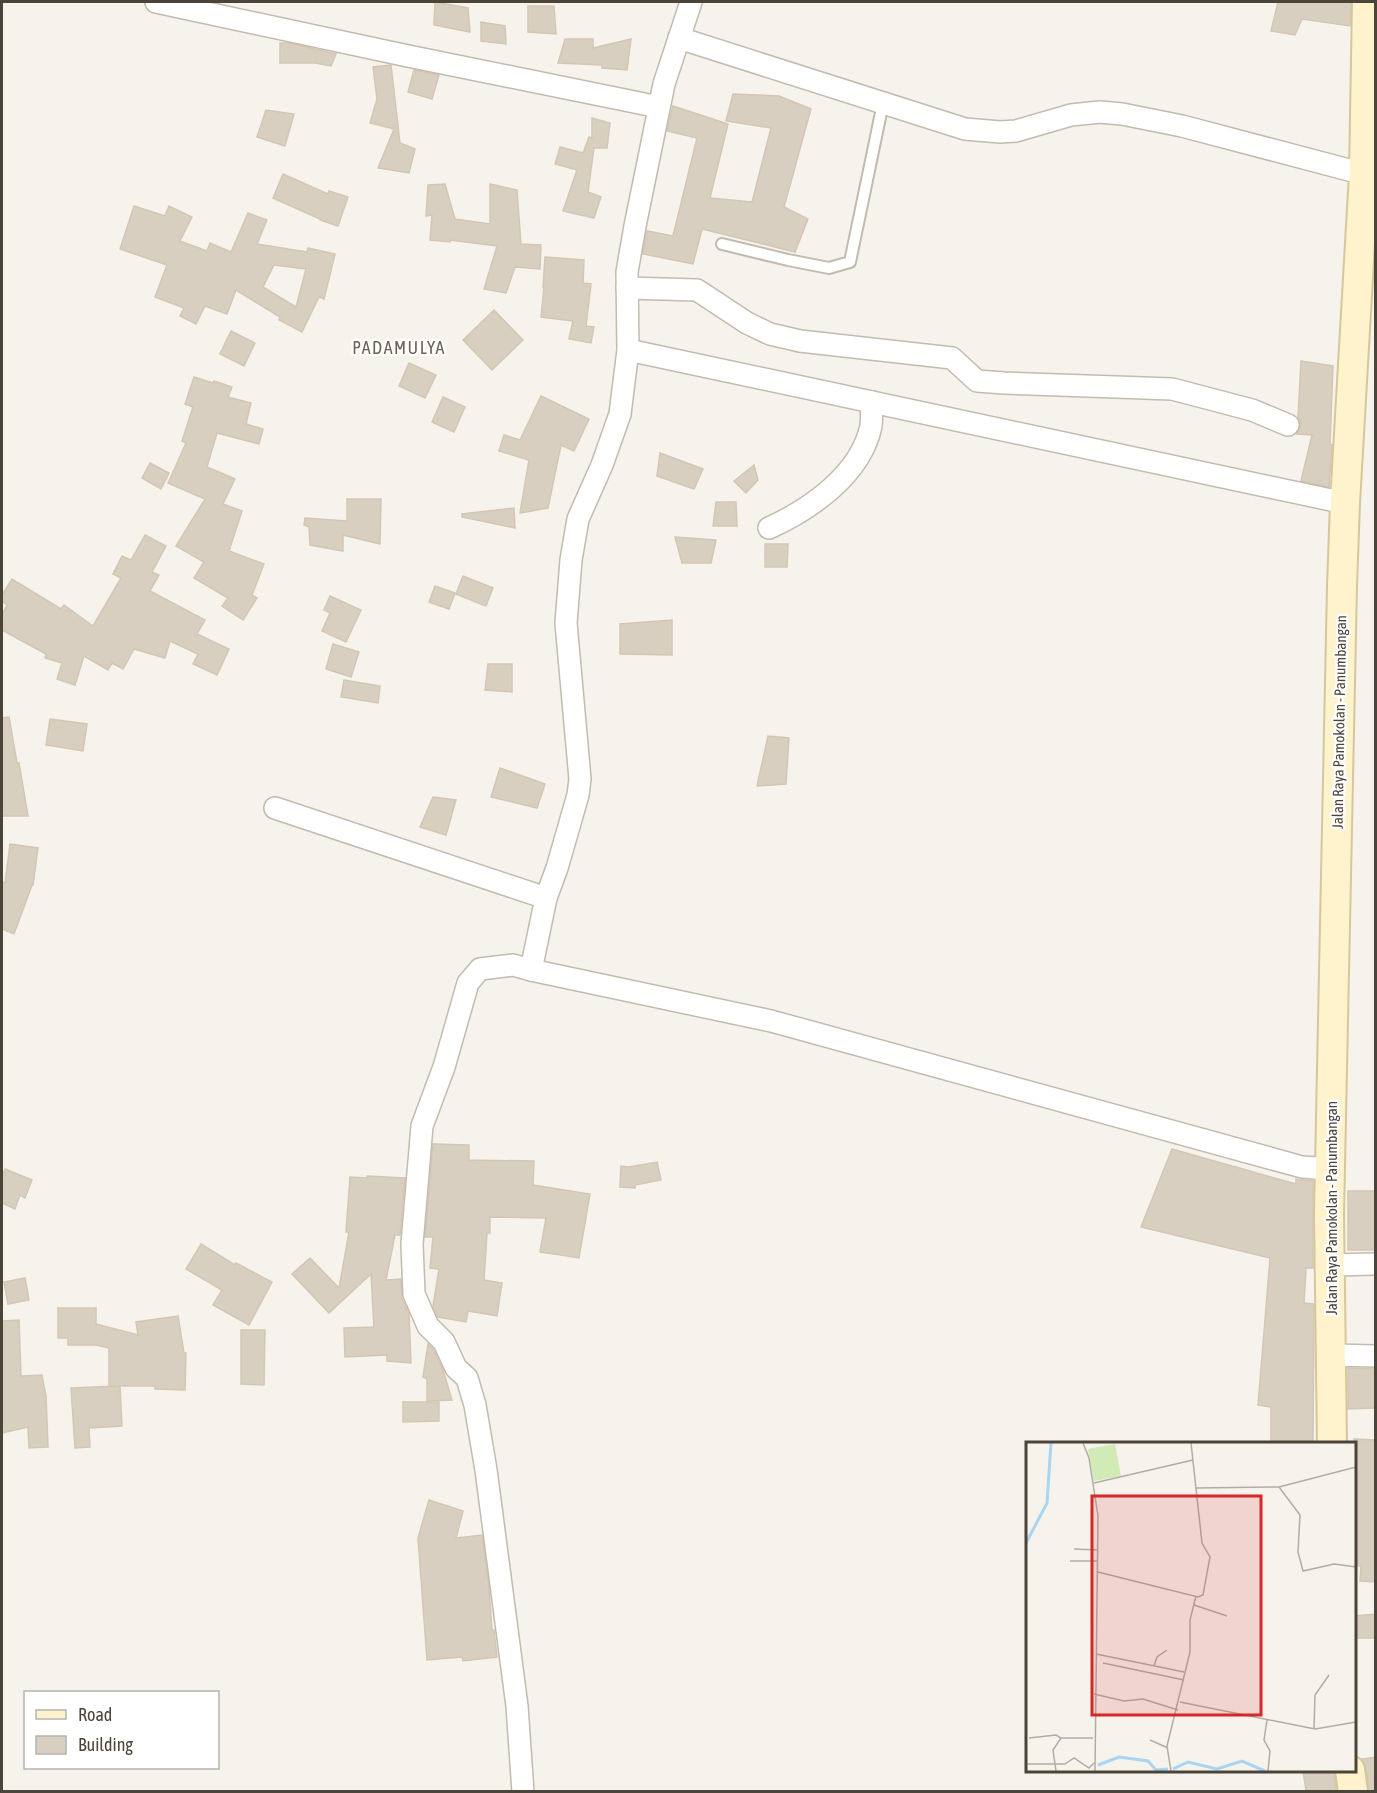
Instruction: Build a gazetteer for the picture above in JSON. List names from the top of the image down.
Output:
{
  "streets": {
    "main road": ["Jalan Raya Pamokolan - Panumbangan"]
  },
  "districts": ["PADAMULYA"],
  "legend": ["Road", "Building"]
}
